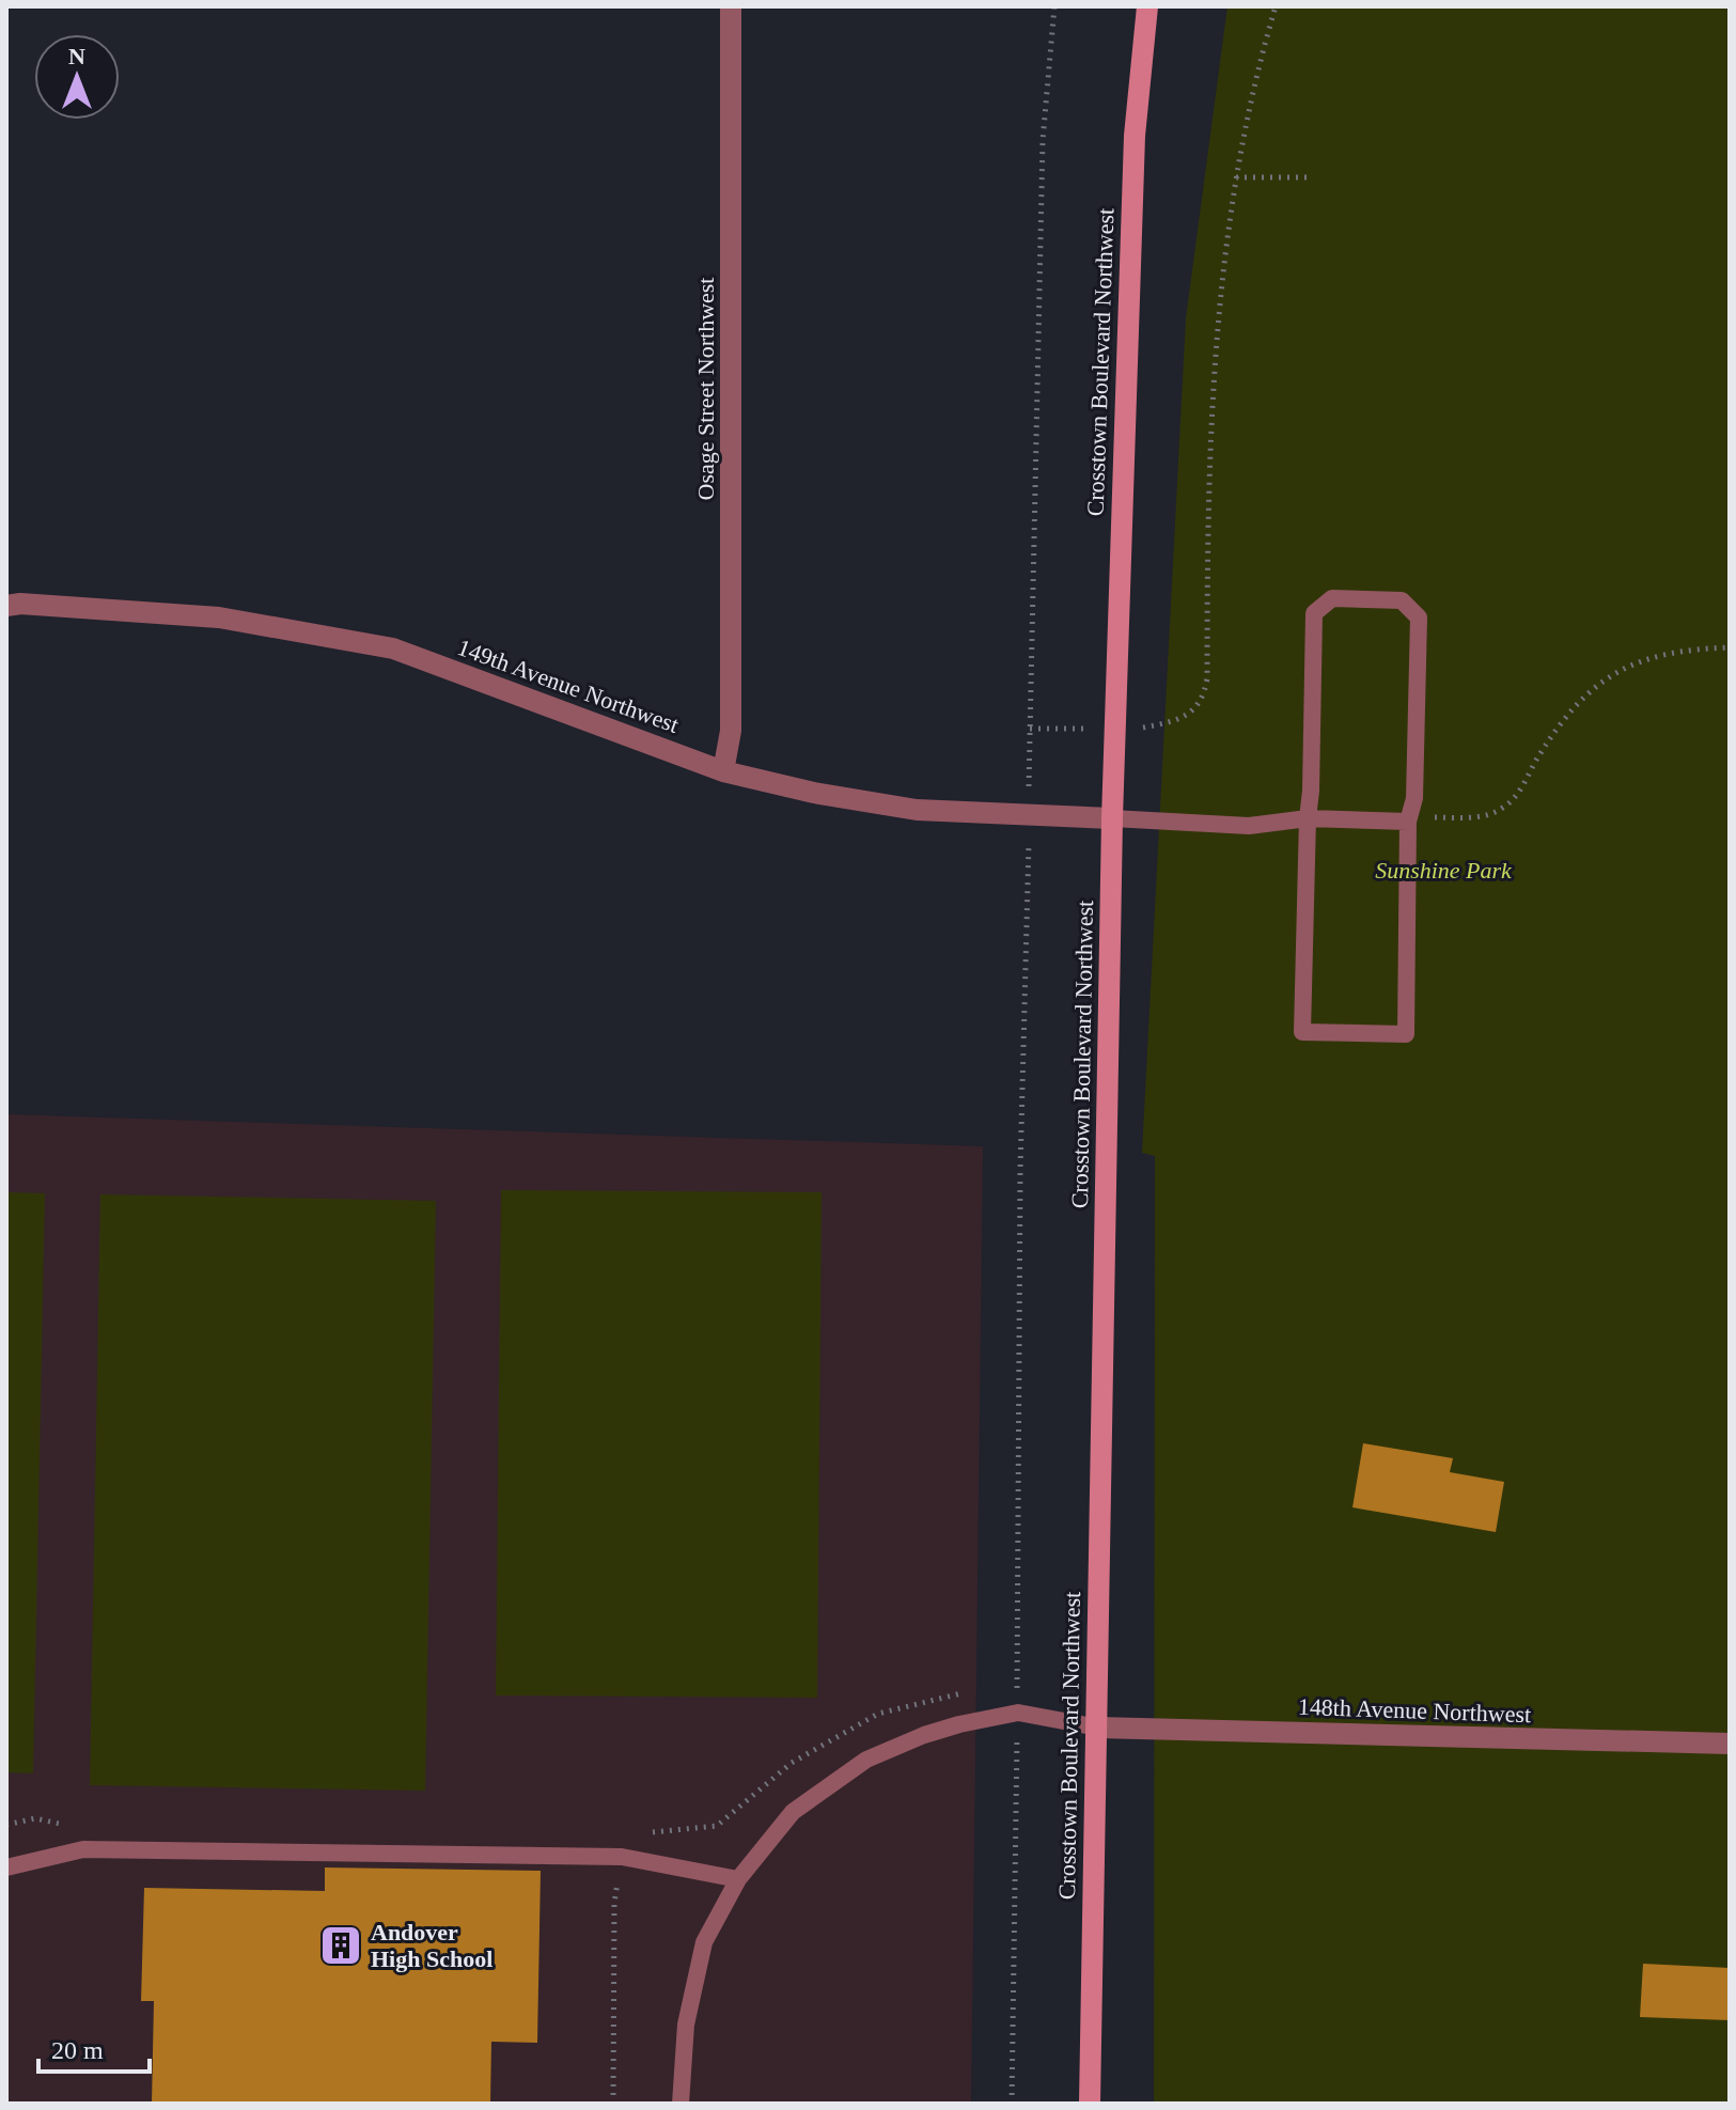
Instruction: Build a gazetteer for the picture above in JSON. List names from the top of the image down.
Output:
{
  "streets": {
    "street": [
      "Crosstown Boulevard Northwest",
      "Osage Street Northwest",
      "149th Avenue Northwest",
      "148th Avenue Northwest"
    ]
  },
  "crossings": [
    ["Crosstown Boulevard Northwest", "149th Avenue Northwest"],
    ["Crosstown Boulevard Northwest", "148th Avenue Northwest"],
    ["Osage Street Northwest", "149th Avenue Northwest"]
  ],
  "parks": ["Sunshine Park"],
  "places": {
    "building": ["Andover High School"]
  },
  "scale_bar": "20 m",
  "north": "top"
}
